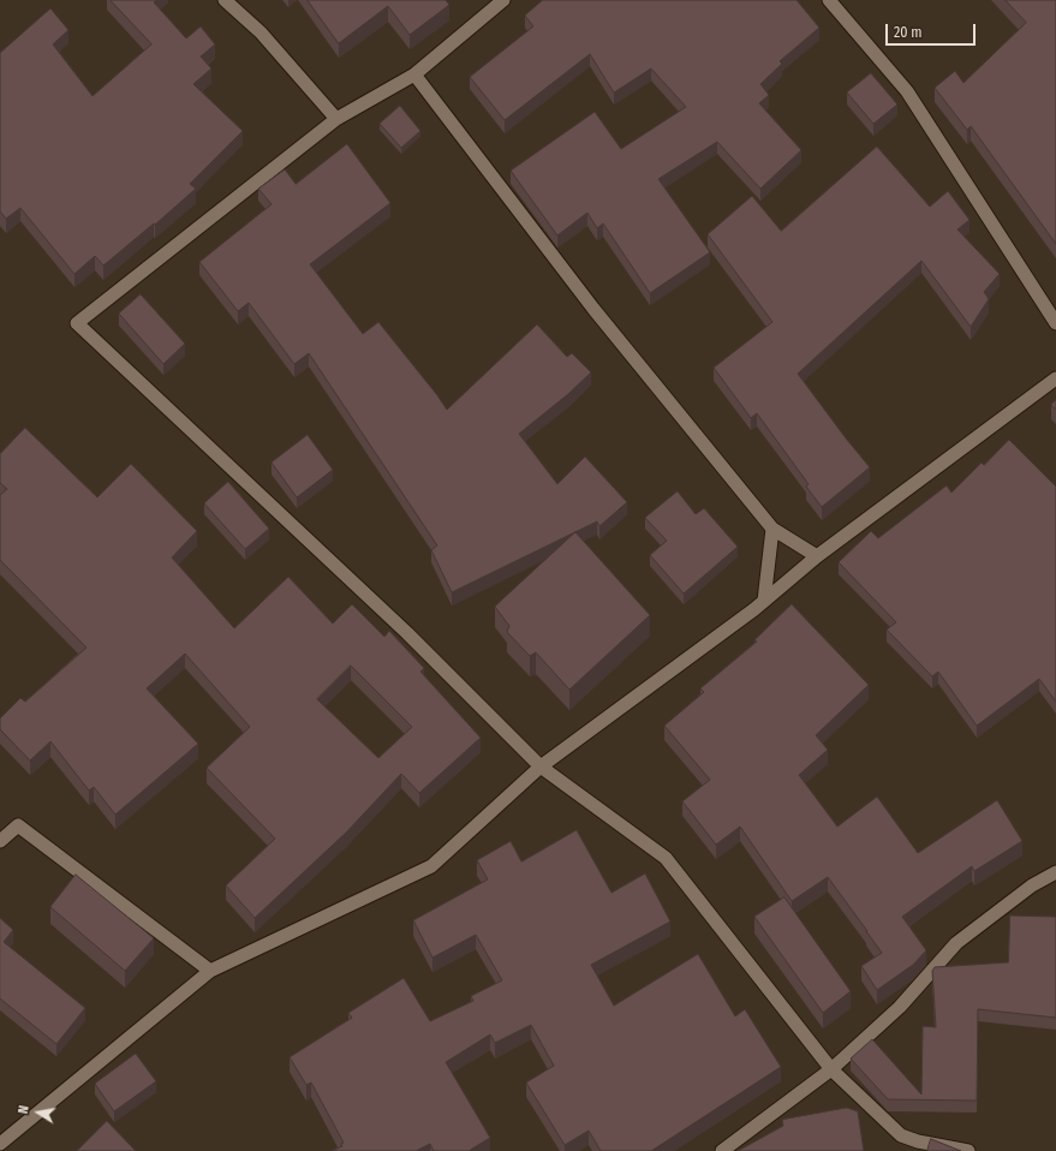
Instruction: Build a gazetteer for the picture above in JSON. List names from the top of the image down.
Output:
{
  "scale_bar": "20 m",
  "north": "left"
}
